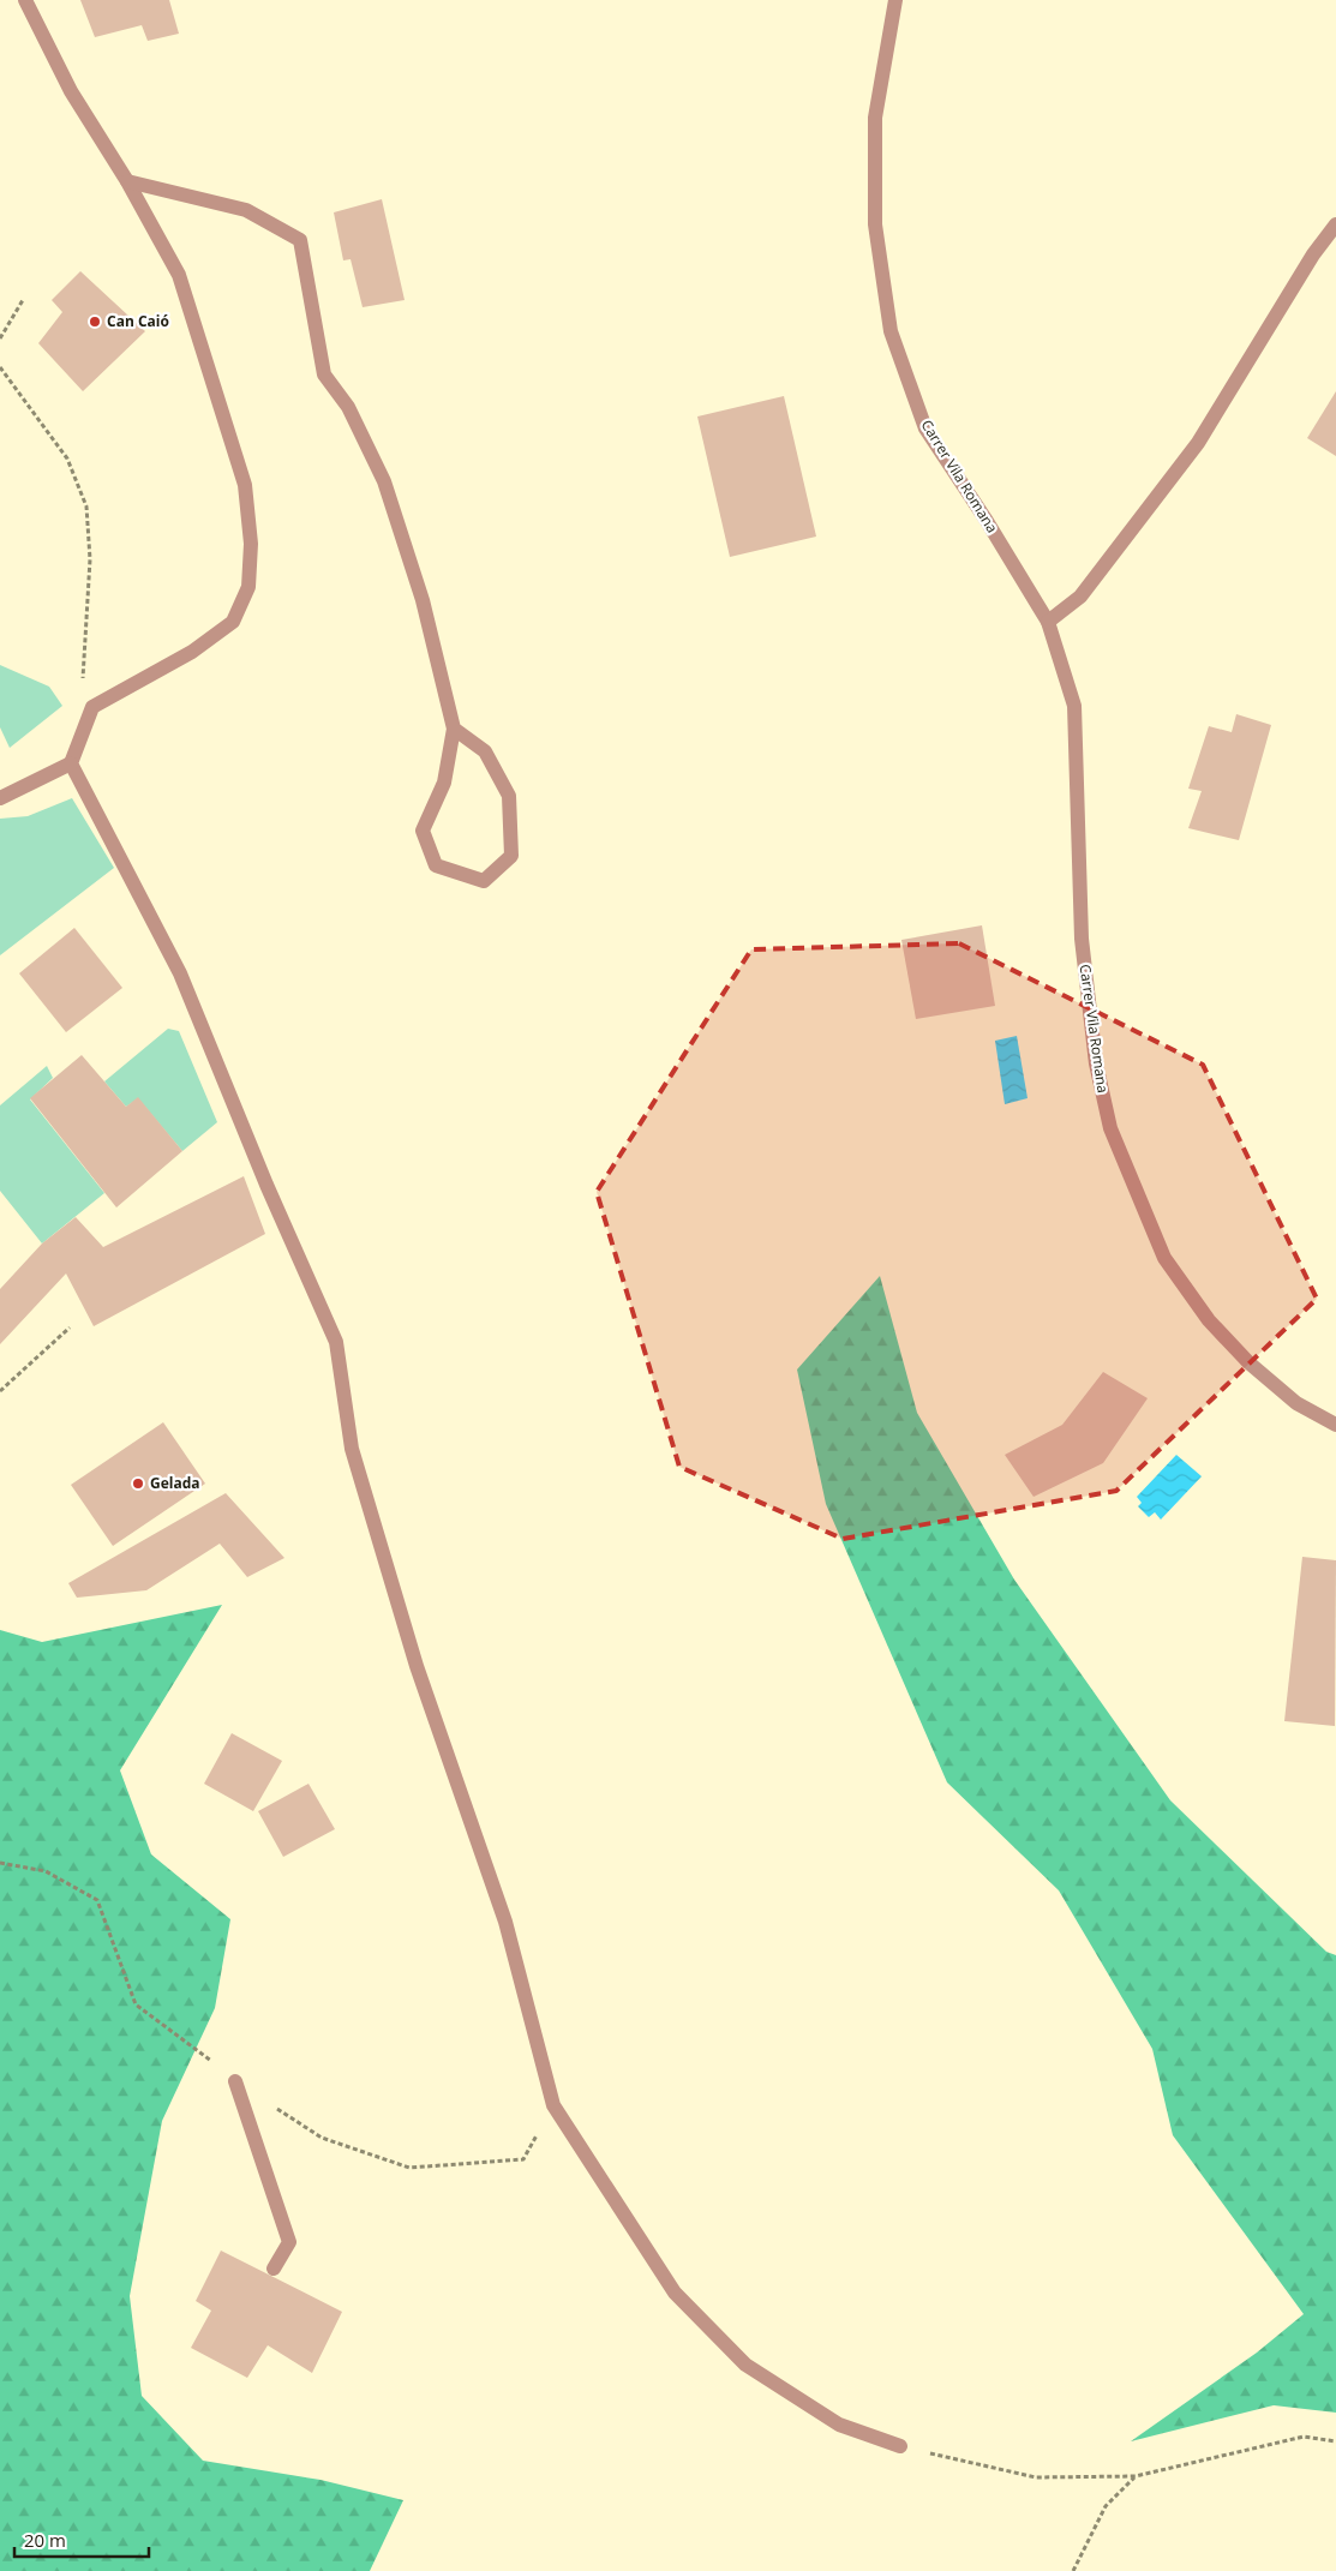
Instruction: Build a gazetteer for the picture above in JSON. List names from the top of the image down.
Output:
{
  "streets": {
    "street": ["Carrer Vila Romana"]
  },
  "places": ["Can Caió", "Gelada"],
  "scale_bar": "20 m"
}
